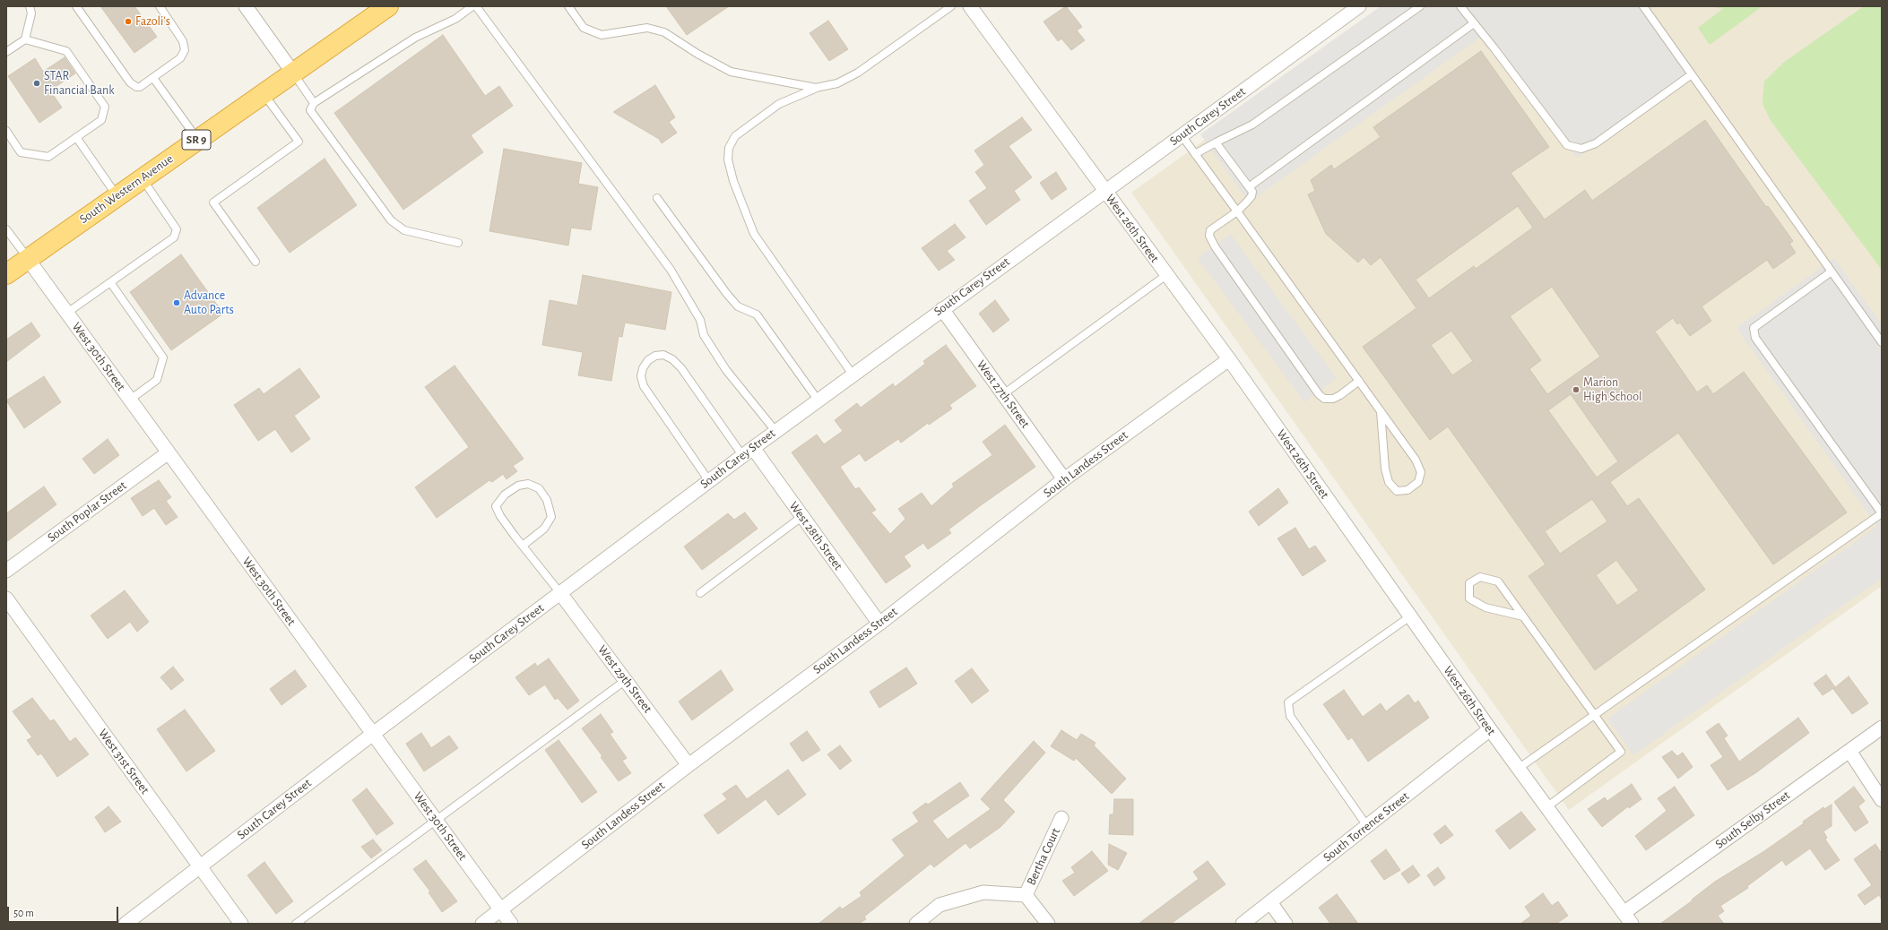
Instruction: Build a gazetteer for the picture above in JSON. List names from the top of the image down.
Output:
{
  "streets": {
    "highway": ["SR 9", "South Western Avenue"],
    "street": [
      "South Carey Street",
      "West 26th Street",
      "West 30th Street",
      "West 27th Street",
      "South Landess Street",
      "South Poplar Street",
      "West 28th Street",
      "West 29th Street",
      "West 31st Street",
      "South Selby Street",
      "South Torrence Street",
      "Bertha Court"
    ]
  },
  "crossings": [
    ["South Carey Street", "West 26th Street"],
    ["South Carey Street", "West 30th Street"],
    ["South Carey Street", "West 27th Street"],
    ["South Carey Street", "West 28th Street"],
    ["South Carey Street", "West 29th Street"],
    ["South Carey Street", "West 31st Street"],
    ["South Western Avenue", "West 30th Street"],
    ["West 26th Street", "South Landess Street"],
    ["West 26th Street", "South Selby Street"],
    ["West 26th Street", "South Torrence Street"],
    ["West 30th Street", "South Landess Street"],
    ["West 30th Street", "South Poplar Street"],
    ["West 27th Street", "South Landess Street"],
    ["South Landess Street", "West 28th Street"],
    ["South Landess Street", "West 29th Street"]
  ],
  "places": [
    "Fazoli's",
    "STAR Financial Bank",
    "Advance Auto Parts",
    "Marion High School"
  ],
  "scale_bar": "50 m"
}
